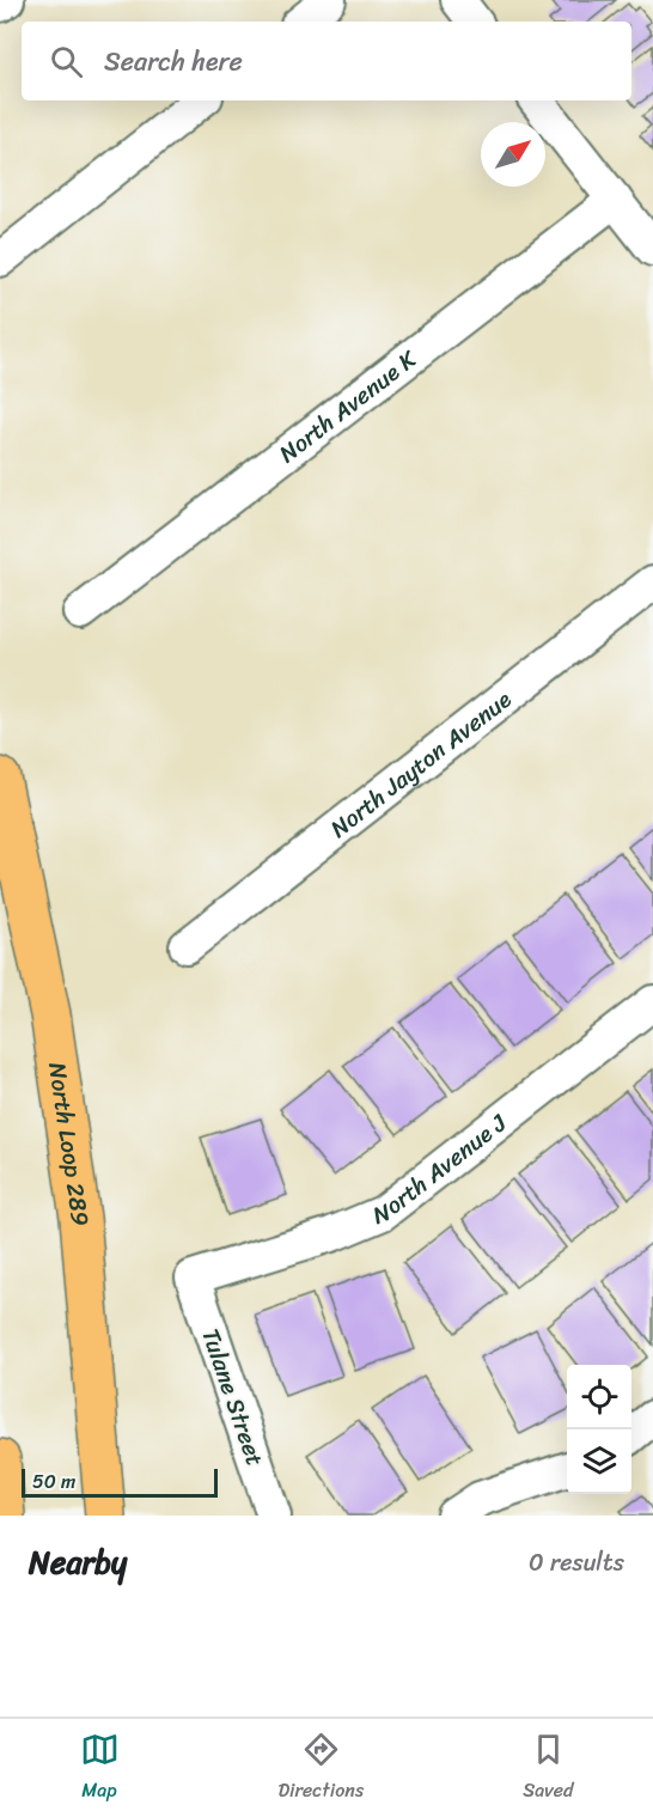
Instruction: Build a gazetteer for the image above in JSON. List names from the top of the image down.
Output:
{
  "streets": {
    "main road": ["North Loop 289"],
    "street": [
      "North Avenue K",
      "North Jayton Avenue",
      "North Avenue J",
      "Tulane Street"
    ]
  },
  "crossings": [
    ["North Avenue J", "Tulane Street"]
  ],
  "scale_bar": "50 m",
  "north": "top right",
  "page": {
    "search": "Search here",
    "scale": "50 m",
    "heading": ["Nearby", "0 results"],
    "nav": ["Map", "Directions", "Saved"]
  }
}
